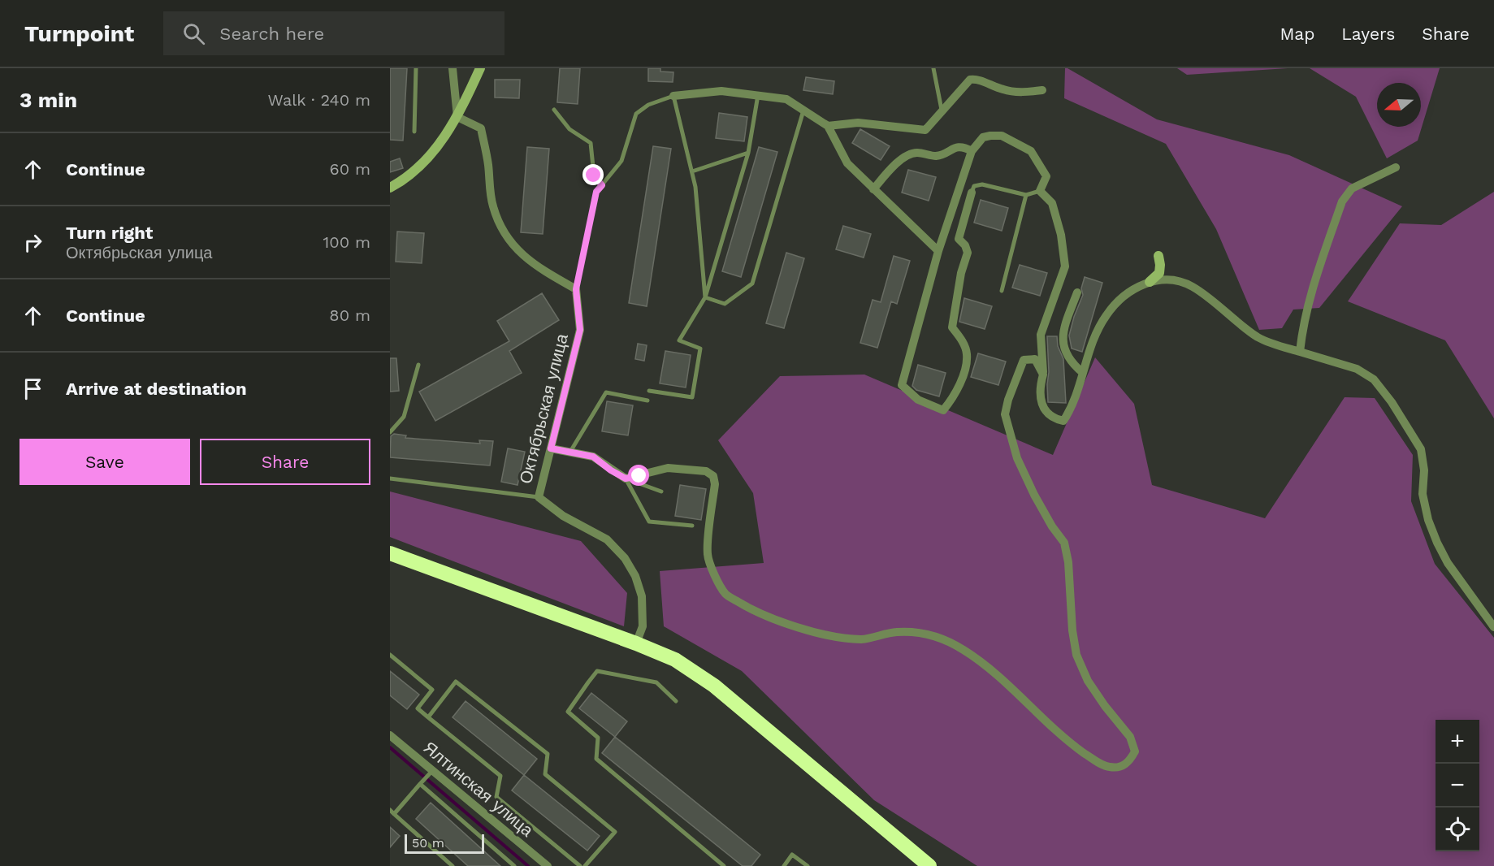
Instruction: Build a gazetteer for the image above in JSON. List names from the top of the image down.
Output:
{
  "streets": {
    "street": ["Октябрьская улица", "Ялтинская улица"]
  },
  "scale_bar": "50 m",
  "north": "left",
  "page": {
    "header": "Turnpoint",
    "search": "Search here",
    "nav": ["Map", "Layers", "Share"],
    "heading": ["3 min", "Walk · 240 m"],
    "list": [
      ["Continue", "60 m"],
      ["Turn right", "Октябрьская улица", "100 m"],
      ["Continue", "80 m"],
      "Arrive at destination"
    ],
    "buttons": ["Save", "Share"],
    "map_buttons": ["+", "−"],
    "scale": "50 m"
  }
}
